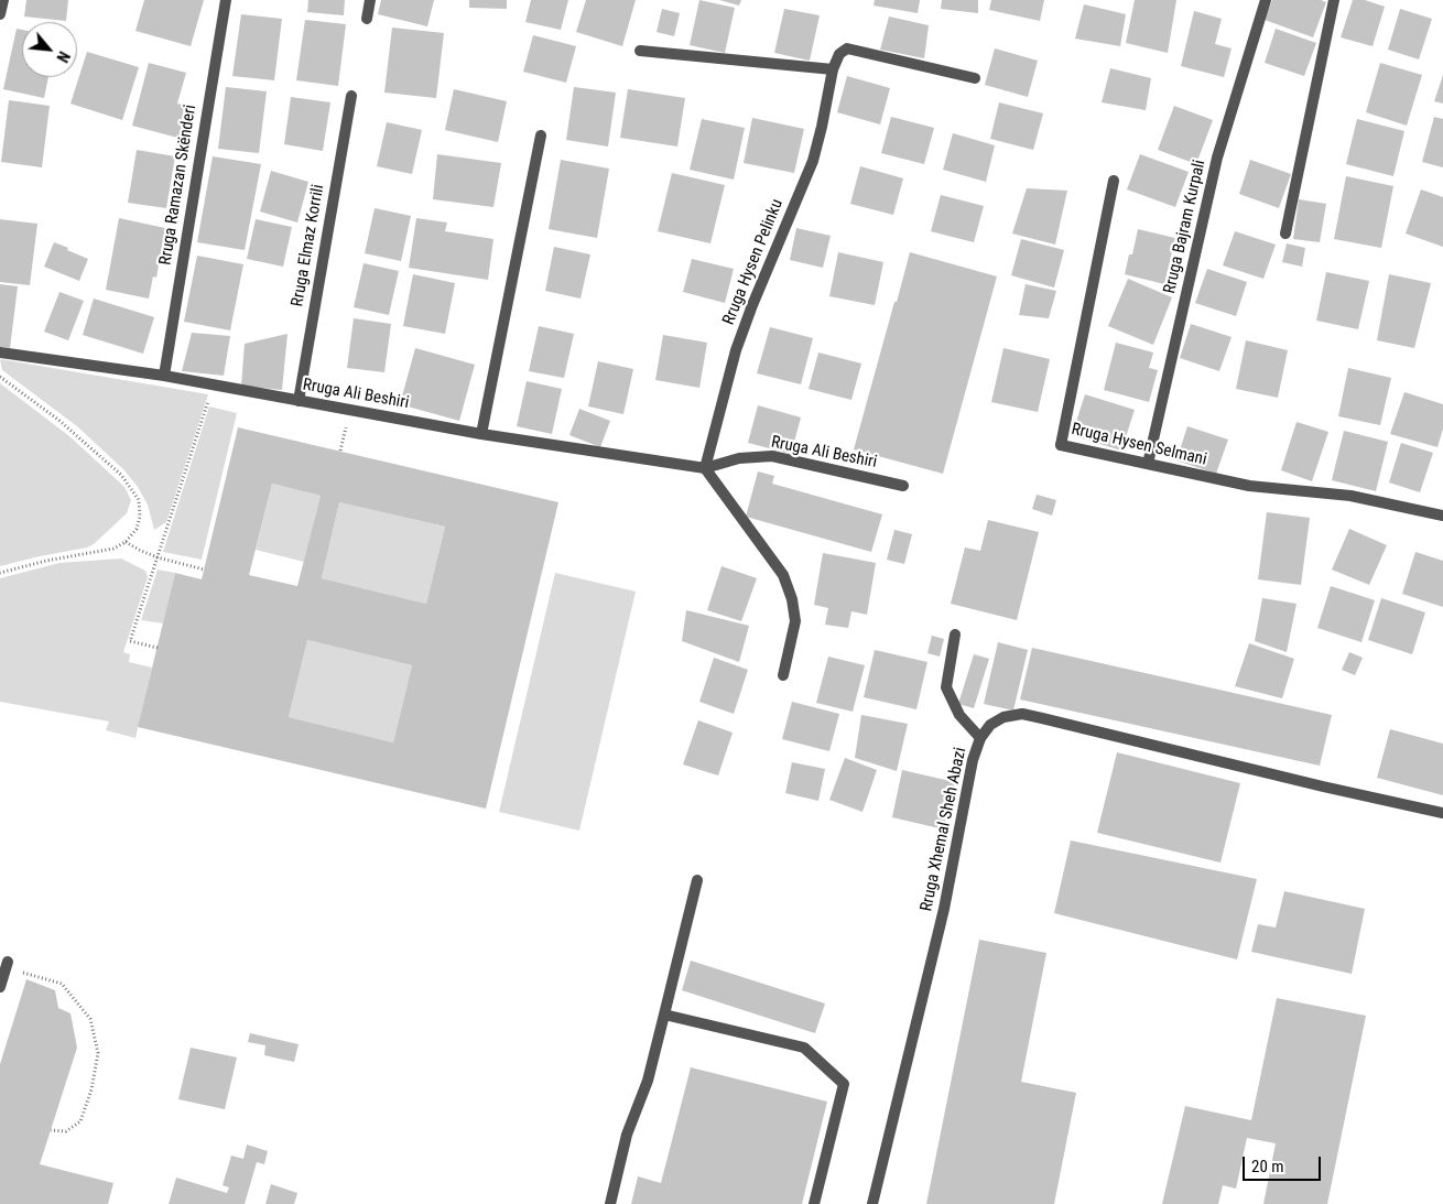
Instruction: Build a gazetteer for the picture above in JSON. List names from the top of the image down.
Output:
{
  "streets": {
    "street": [
      "Rruga Ramazan Skënderi",
      "Rruga Bajram Kurpali",
      "Rruga Elmaz Korrili",
      "Rruga Hysen Pelinku",
      "Rruga Ali Beshiri",
      "Rruga Hysen Selmani",
      "Rruga Xhemal Sheh Abazi"
    ]
  },
  "crossings": [
    ["Rruga Ramazan Skënderi", "Rruga Ali Beshiri"],
    ["Rruga Bajram Kurpali", "Rruga Hysen Selmani"],
    ["Rruga Elmaz Korrili", "Rruga Ali Beshiri"],
    ["Rruga Hysen Pelinku", "Rruga Ali Beshiri"]
  ],
  "scale_bar": "20 m",
  "north": "bottom right"
}
